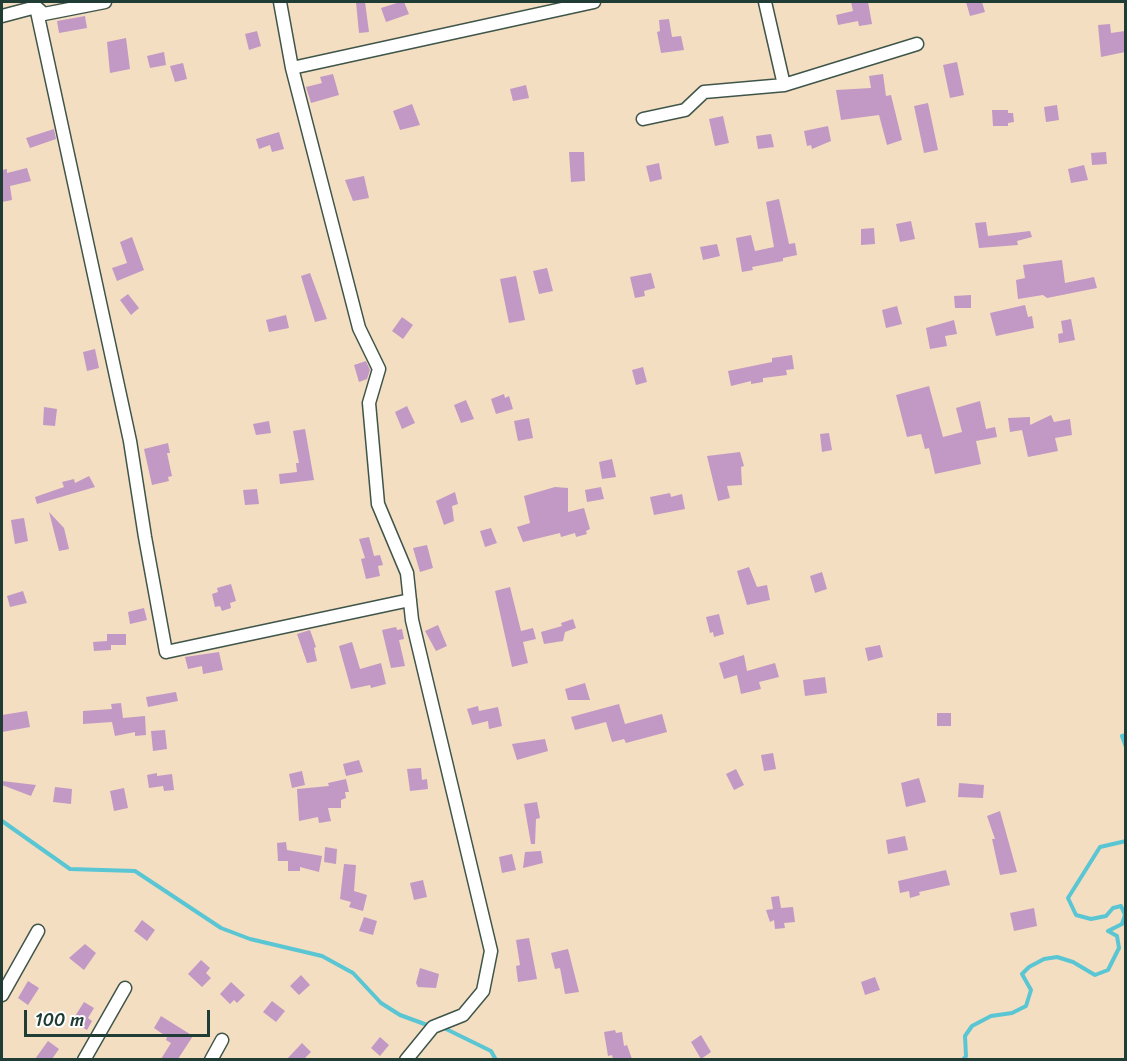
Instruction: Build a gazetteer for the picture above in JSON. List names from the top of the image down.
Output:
{
  "scale_bar": "100 m"
}
